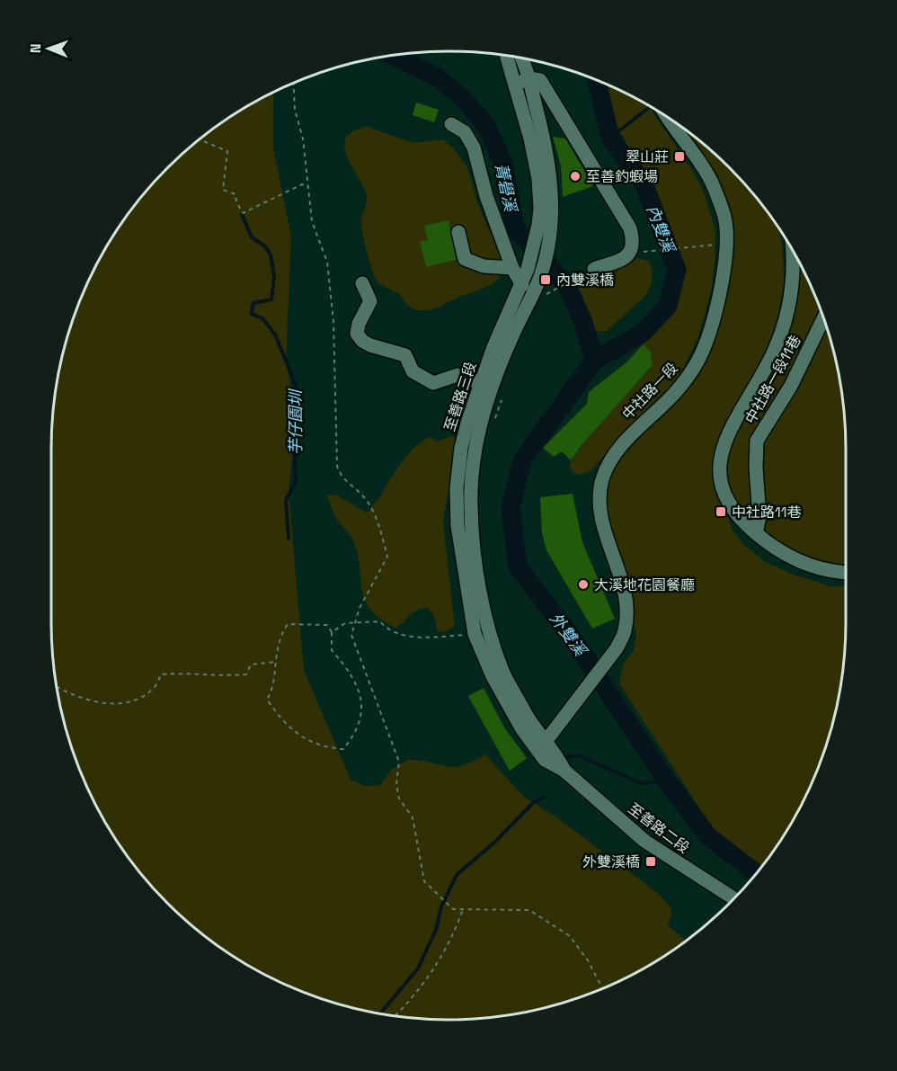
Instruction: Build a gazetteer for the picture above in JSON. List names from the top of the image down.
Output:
{
  "streets": {
    "street": [
      "中社路一段11巷",
      "中社路一段",
      "至善路三段",
      "至善路二段"
    ]
  },
  "crossings": [
    ["中社路一段", "至善路三段"],
    ["中社路一段", "至善路二段"],
    ["至善路三段", "至善路二段"]
  ],
  "water": [
    "菁礐溪",
    "內雙溪",
    "芋仔園圳",
    "外雙溪"
  ],
  "places": {
    "transit": [
      "翠山莊",
      "內雙溪橋",
      "中社路11巷",
      "外雙溪橋"
    ],
    "other": ["至善釣蝦場", "大溪地花園餐廳"]
  },
  "north": "left"
}
